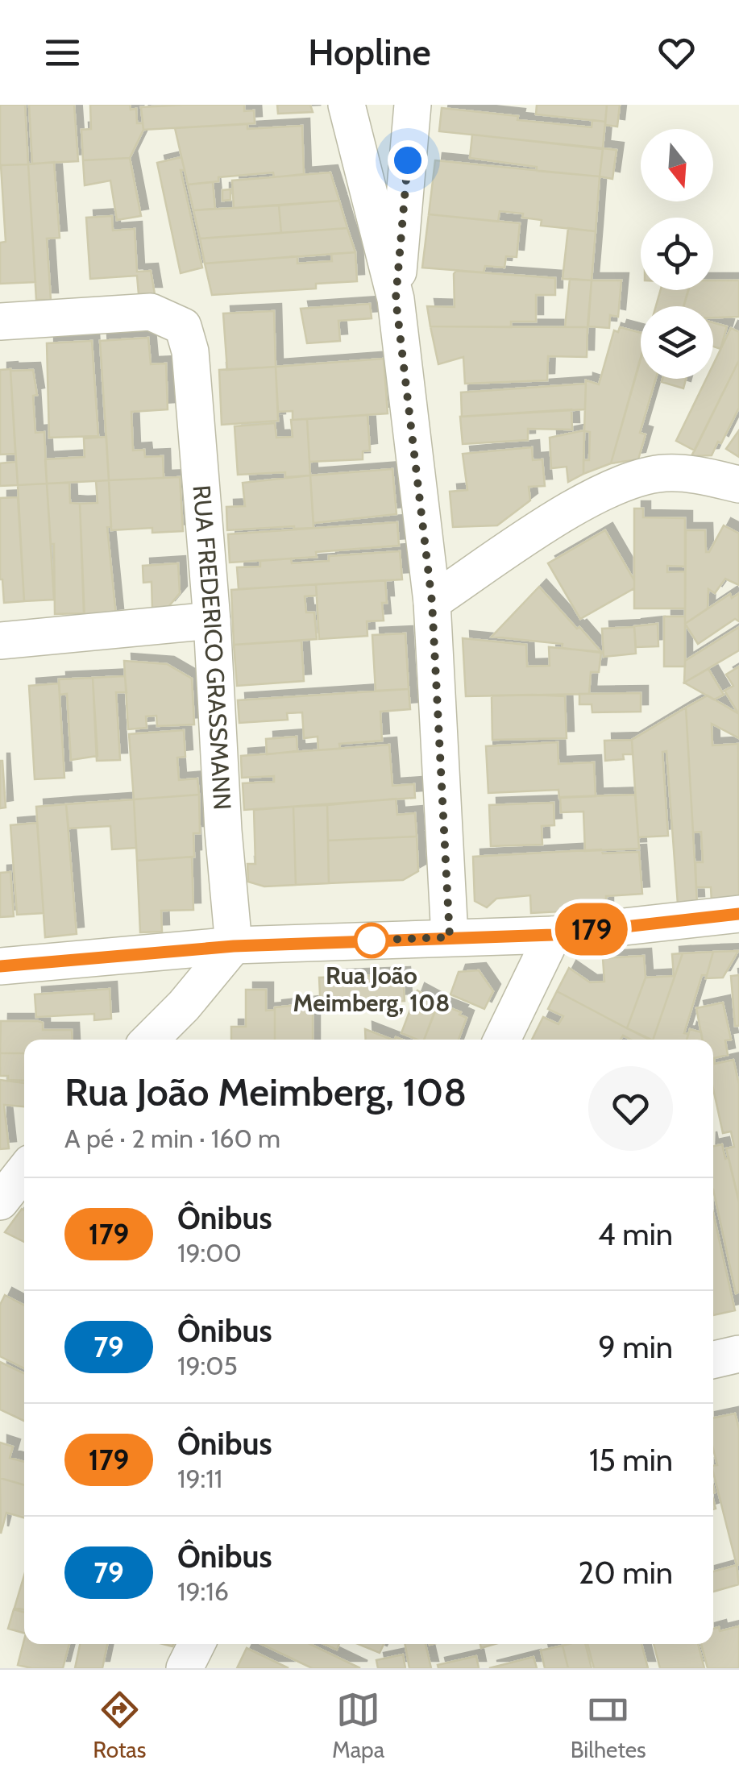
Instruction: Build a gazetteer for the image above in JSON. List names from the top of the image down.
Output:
{
  "streets": {
    "street": ["RUA FREDERICO GRASSMANN"]
  },
  "places": ["Rua João Meimberg, 108"],
  "lines": ["bus line 179"],
  "north": "bottom",
  "page": {
    "header": "Hopline",
    "on_map": "179",
    "heading": ["Rua João Meimberg, 108", "A pé · 2 min · 160 m"],
    "list": [
      {
        "mark": "179",
        "name": "Ônibus",
        "note": "19:00",
        "value": "4 min"
      },
      {
        "mark": "79",
        "name": "Ônibus",
        "note": "19:05",
        "value": "9 min"
      },
      {
        "mark": "179",
        "name": "Ônibus",
        "note": "19:11",
        "value": "15 min"
      },
      {
        "mark": "79",
        "name": "Ônibus",
        "note": "19:16",
        "value": "20 min"
      }
    ],
    "tabs": ["Rotas", "Mapa", "Bilhetes"]
  }
}
